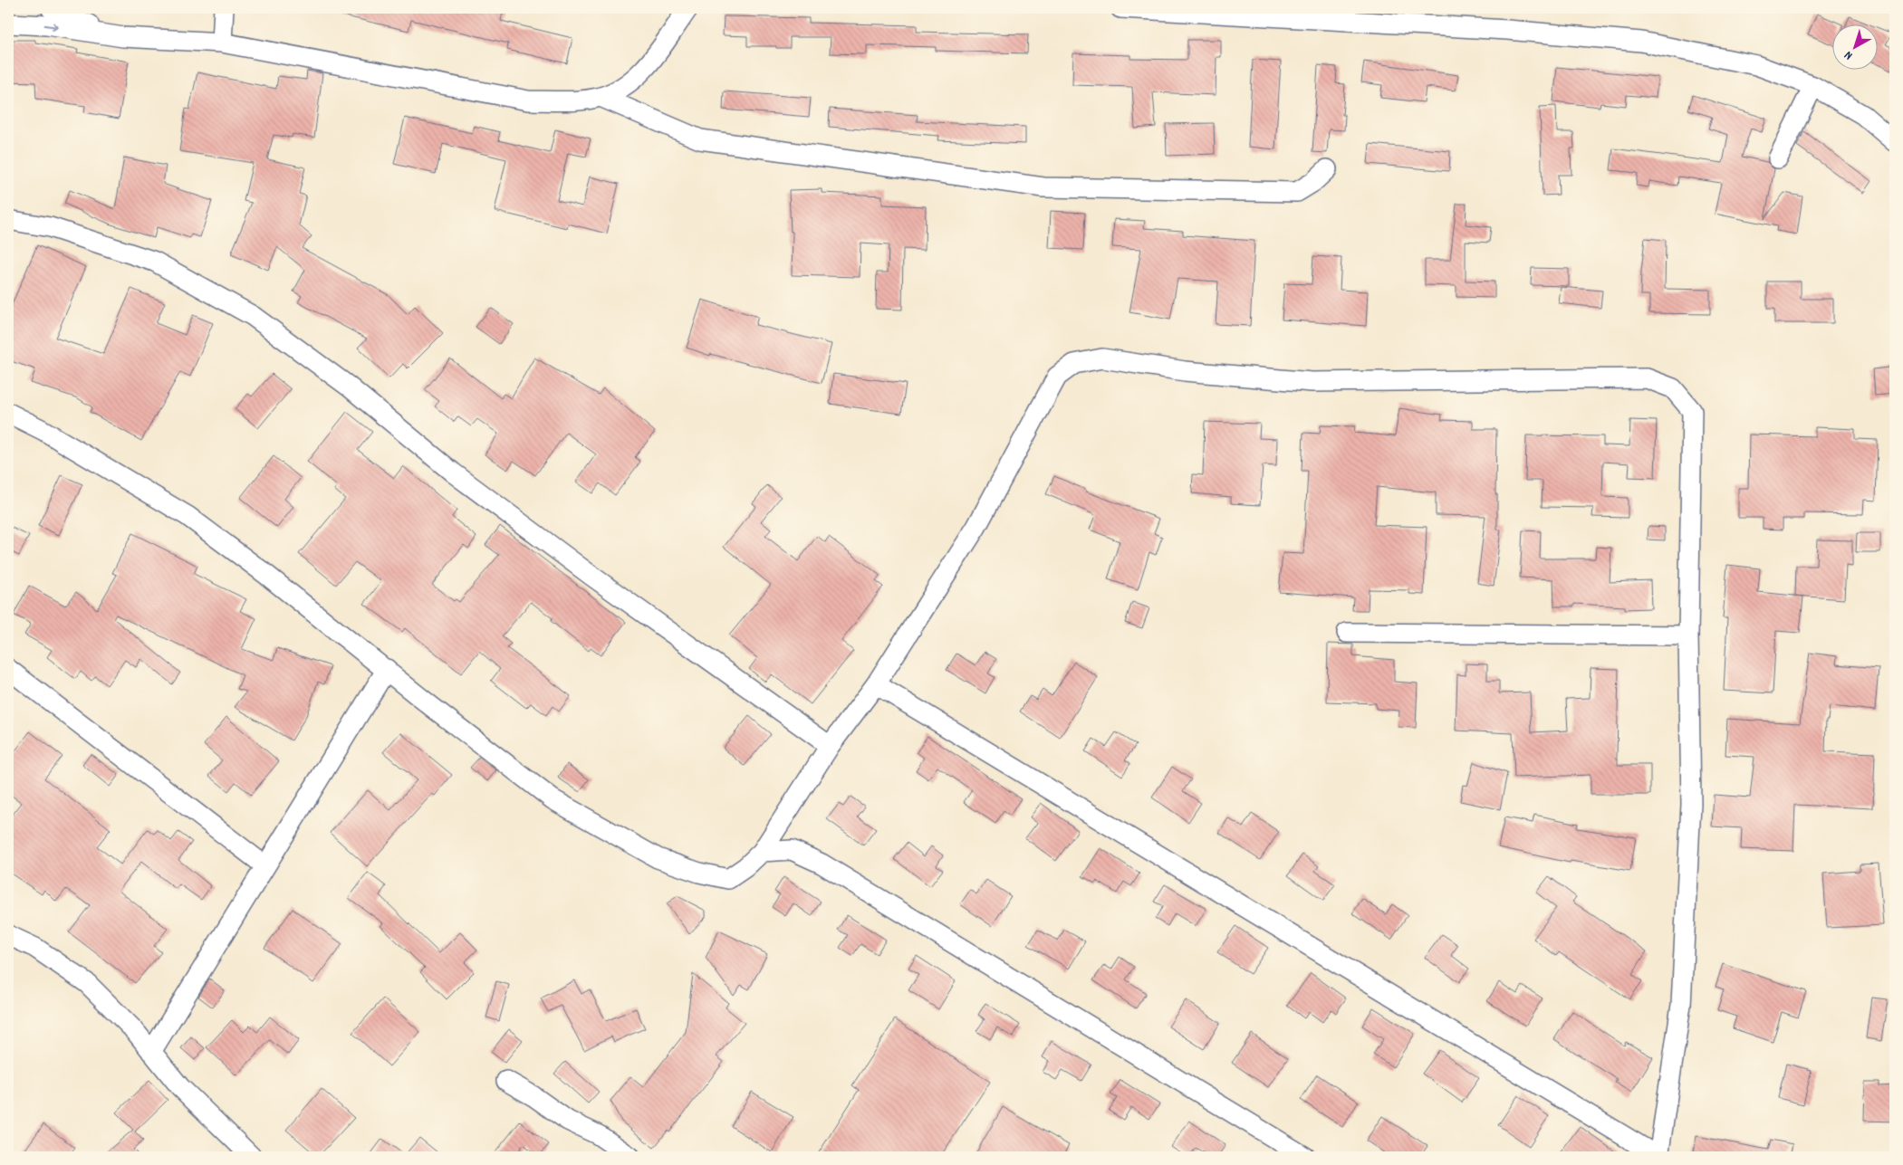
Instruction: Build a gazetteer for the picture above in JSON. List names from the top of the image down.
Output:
{
  "north": "bottom left"
}
